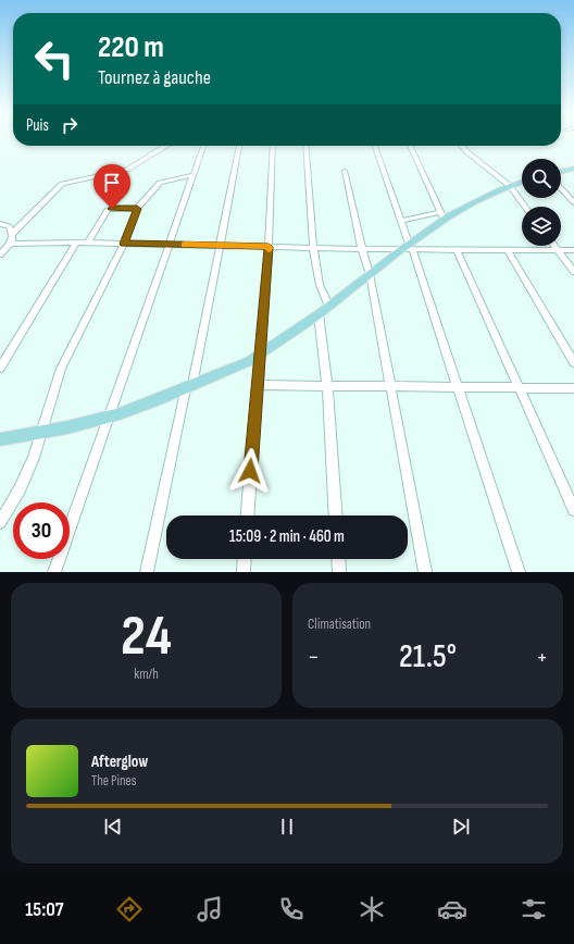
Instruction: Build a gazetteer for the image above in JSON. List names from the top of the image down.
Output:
{
  "page": {
    "turn": ["220 m", "Tournez à gauche"],
    "then": "Puis",
    "limit": "30",
    "trip": "15:09 · 2 min · 460 m",
    "tile": [
      ["24", "km/h"],
      "Climatisation"
    ],
    "heat": ["−", "21.5°", "+"],
    "song": ["Afterglow", "The Pines"],
    "tabs": "15:07"
  }
}
